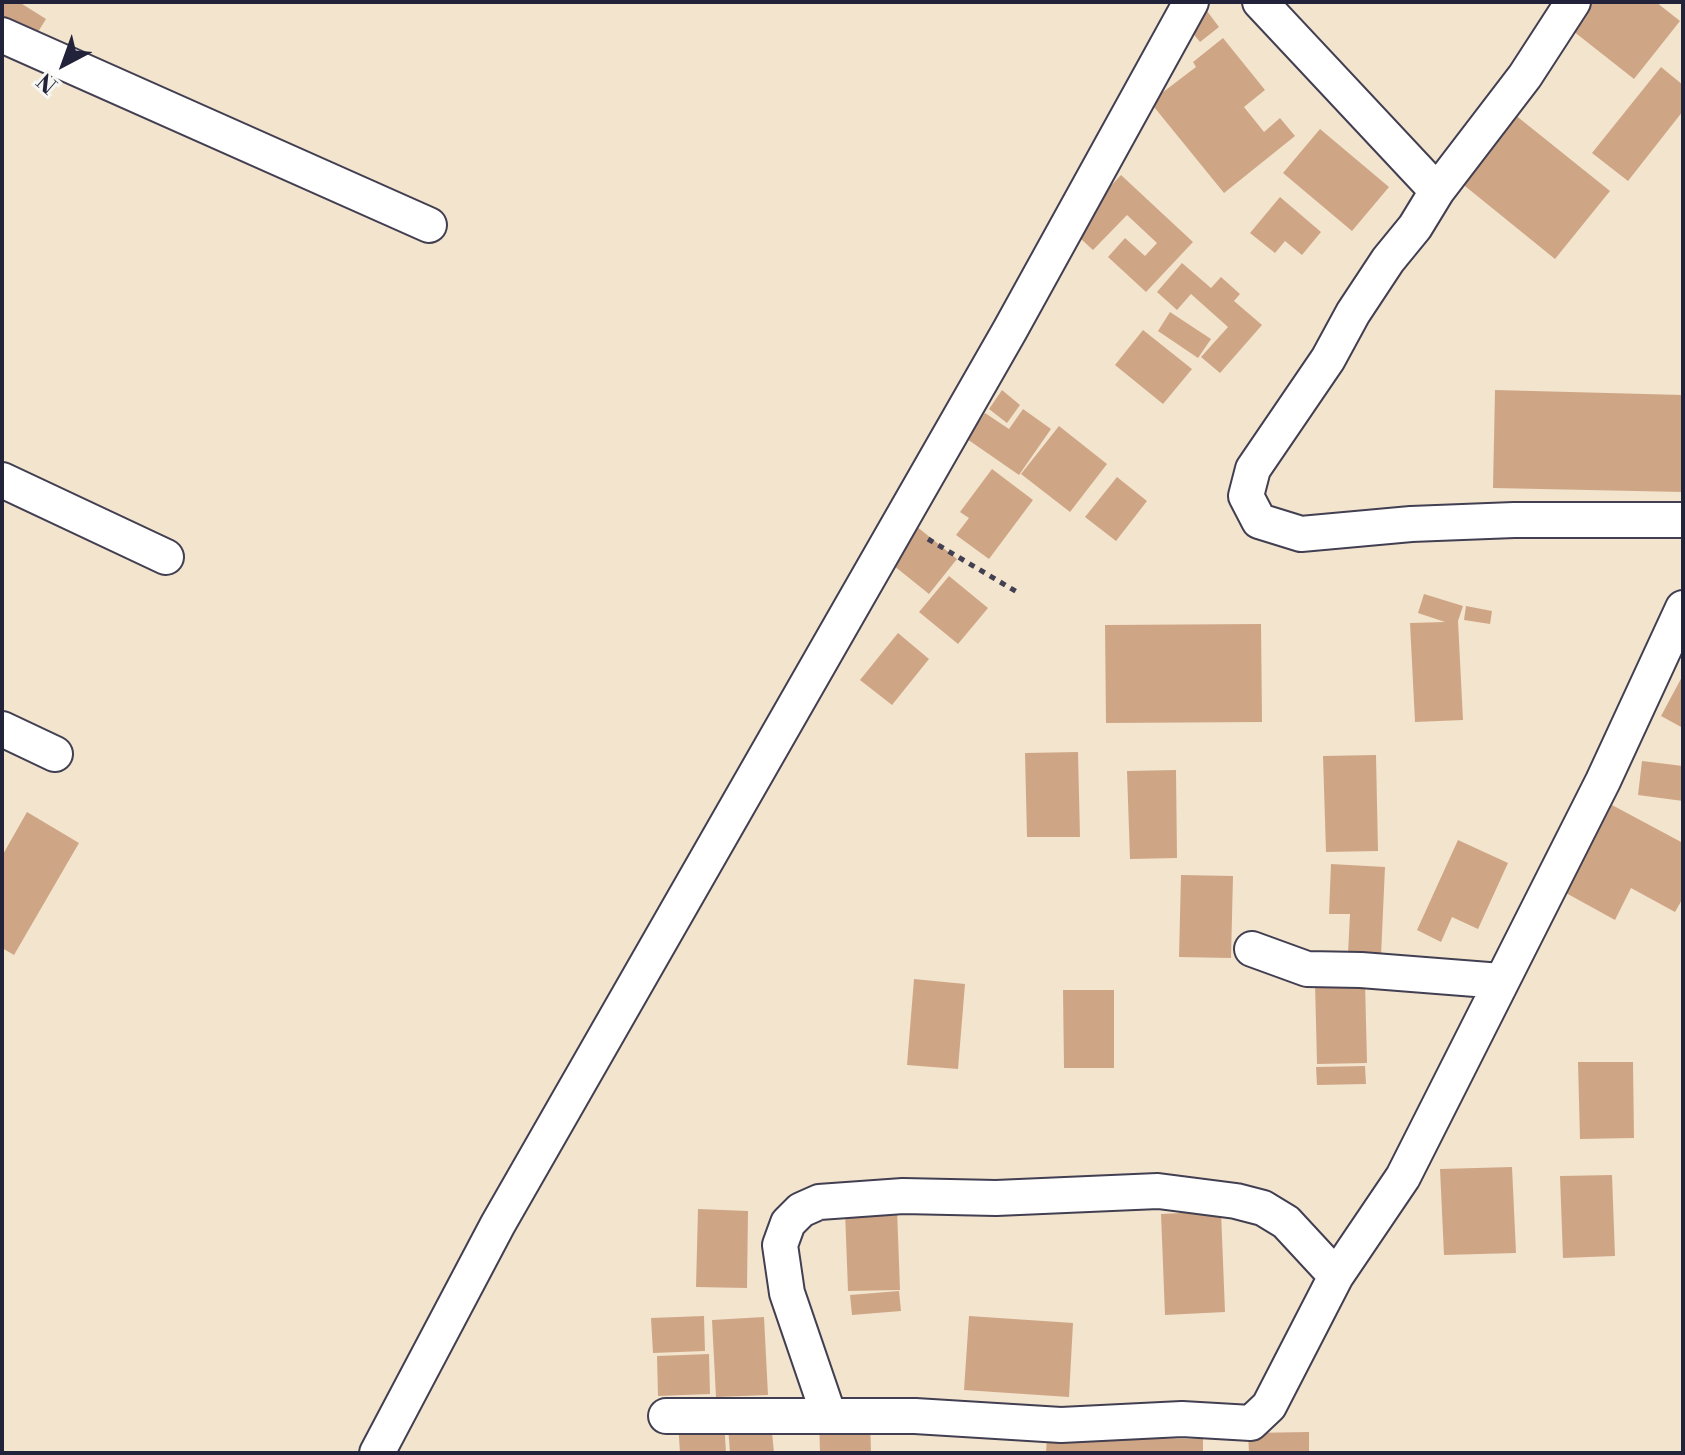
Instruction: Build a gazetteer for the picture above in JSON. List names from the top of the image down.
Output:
{
  "north": "bottom left"
}
